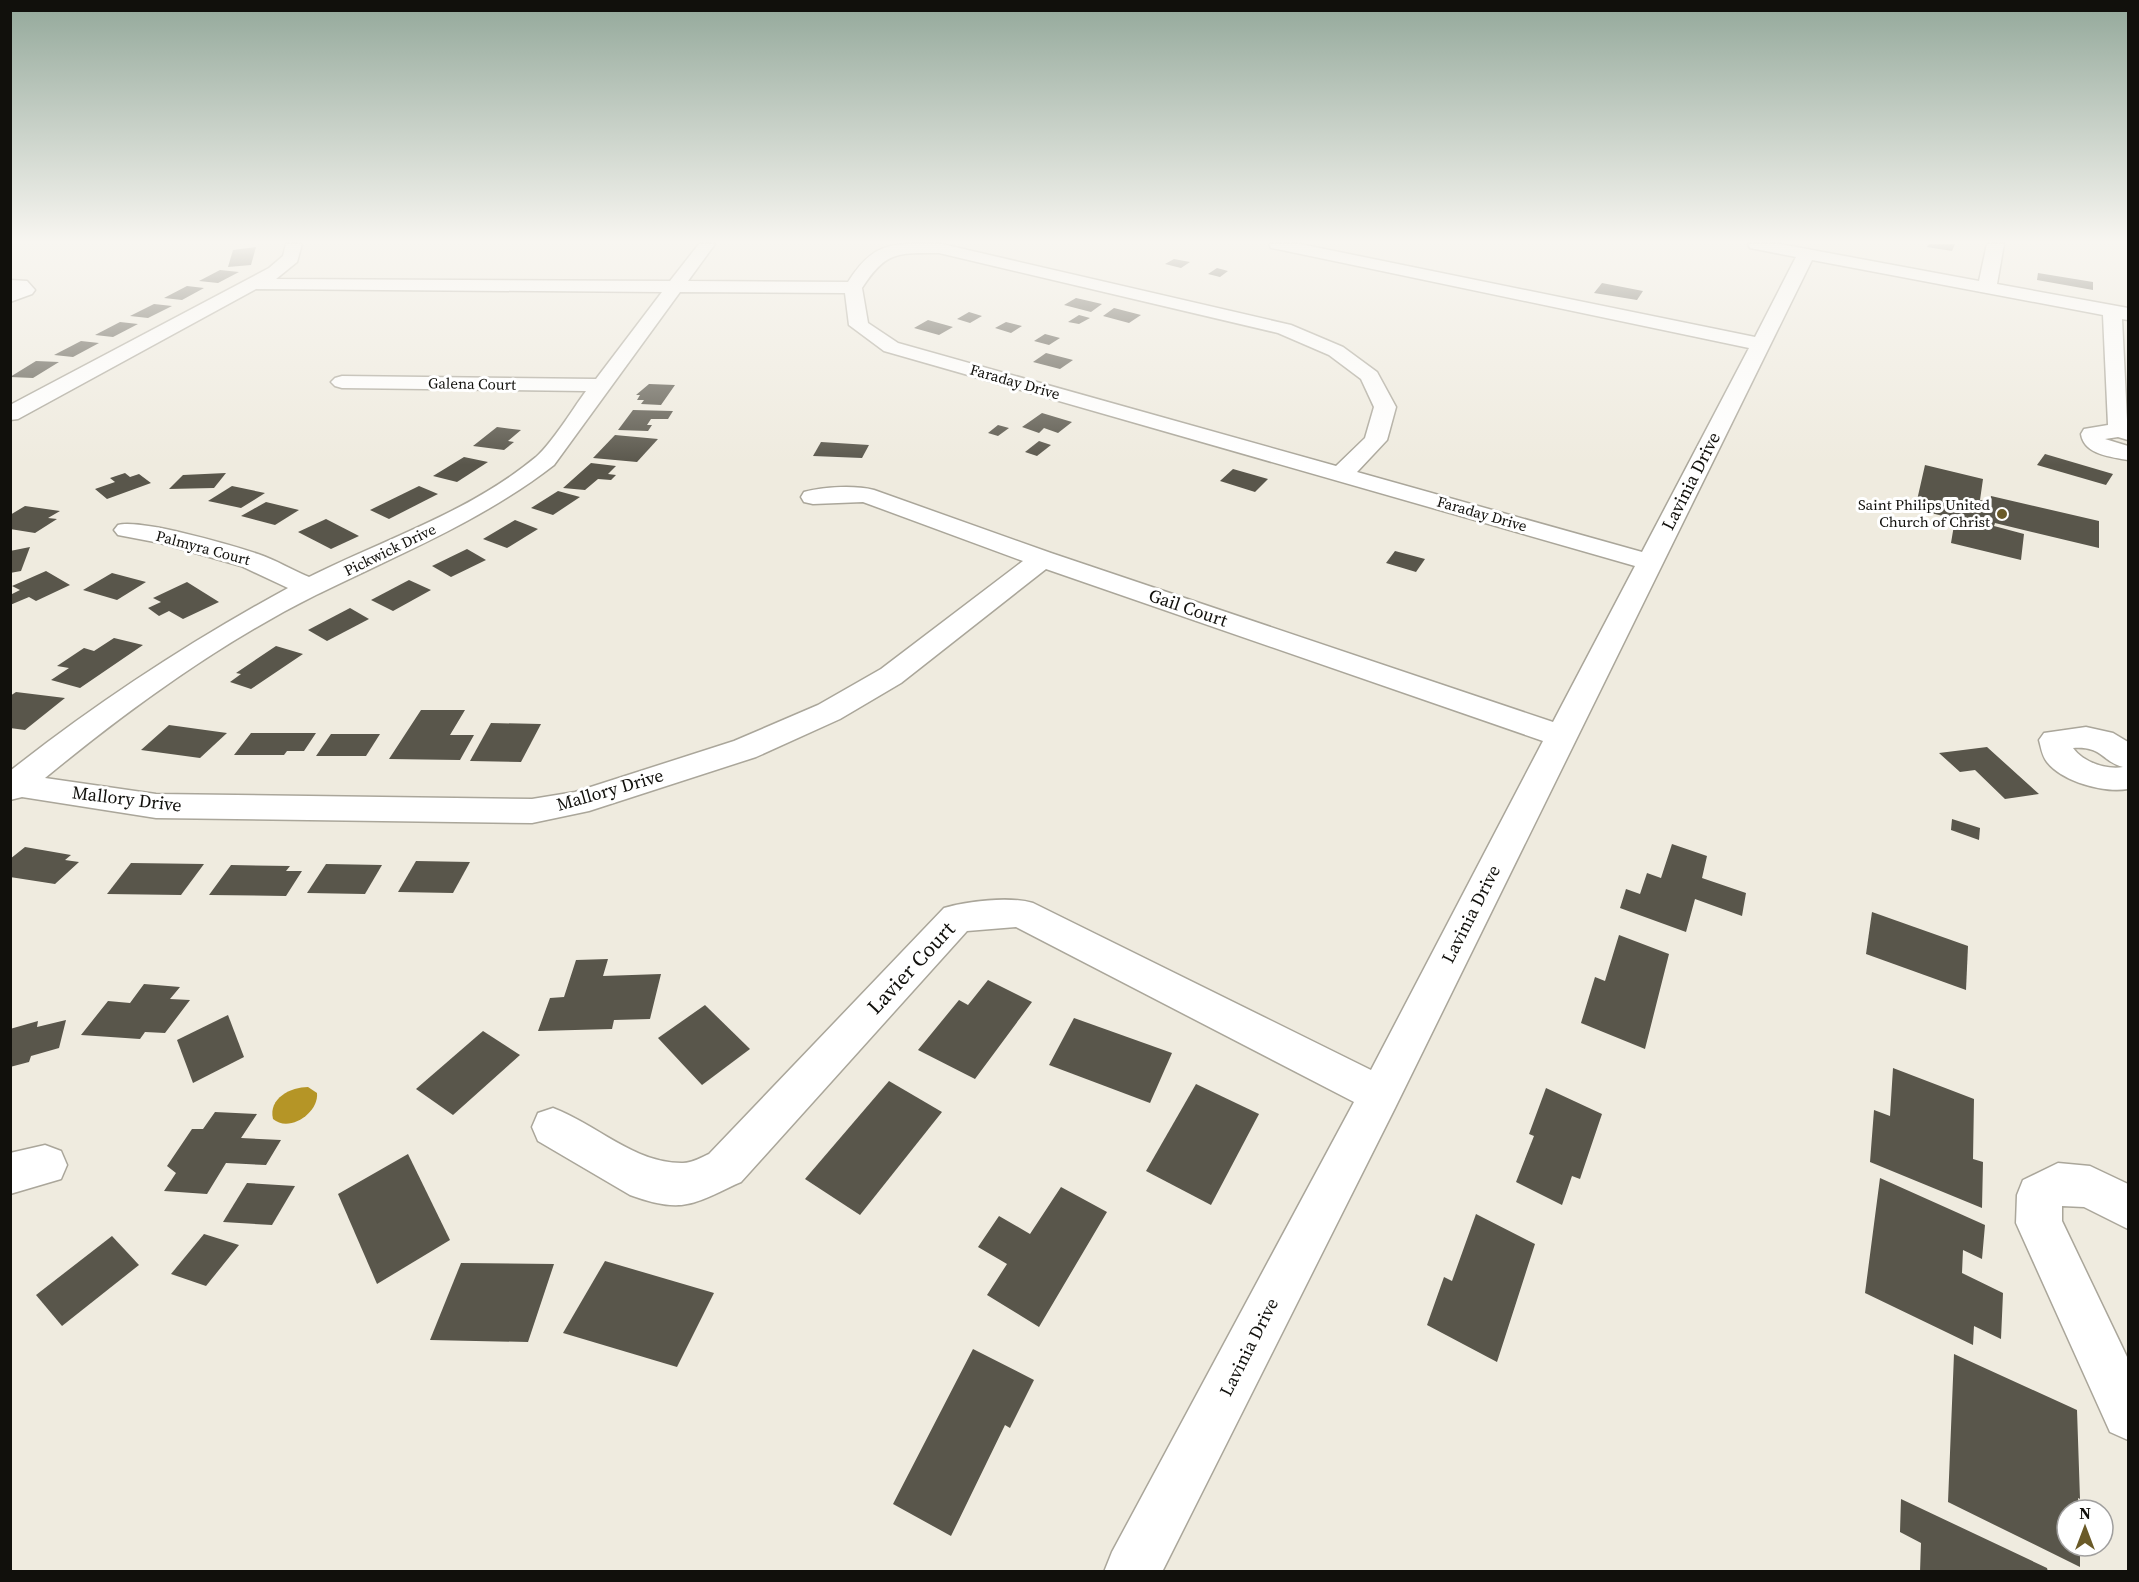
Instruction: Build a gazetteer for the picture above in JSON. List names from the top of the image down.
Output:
{
  "streets": {
    "street": [
      "Faraday Drive",
      "Galena Court",
      "Lavinia Drive",
      "Palmyra Court",
      "Pickwick Drive",
      "Gail Court",
      "Mallory Drive",
      "Lavier Court"
    ]
  },
  "crossings": [
    ["Faraday Drive", "Lavinia Drive"],
    ["Galena Court", "Pickwick Drive"],
    ["Lavinia Drive", "Gail Court"],
    ["Lavinia Drive", "Lavier Court"],
    ["Palmyra Court", "Pickwick Drive"],
    ["Pickwick Drive", "Mallory Drive"],
    ["Gail Court", "Mallory Drive"]
  ],
  "places": ["Saint Philips United Church of Christ"],
  "north": "top"
}
